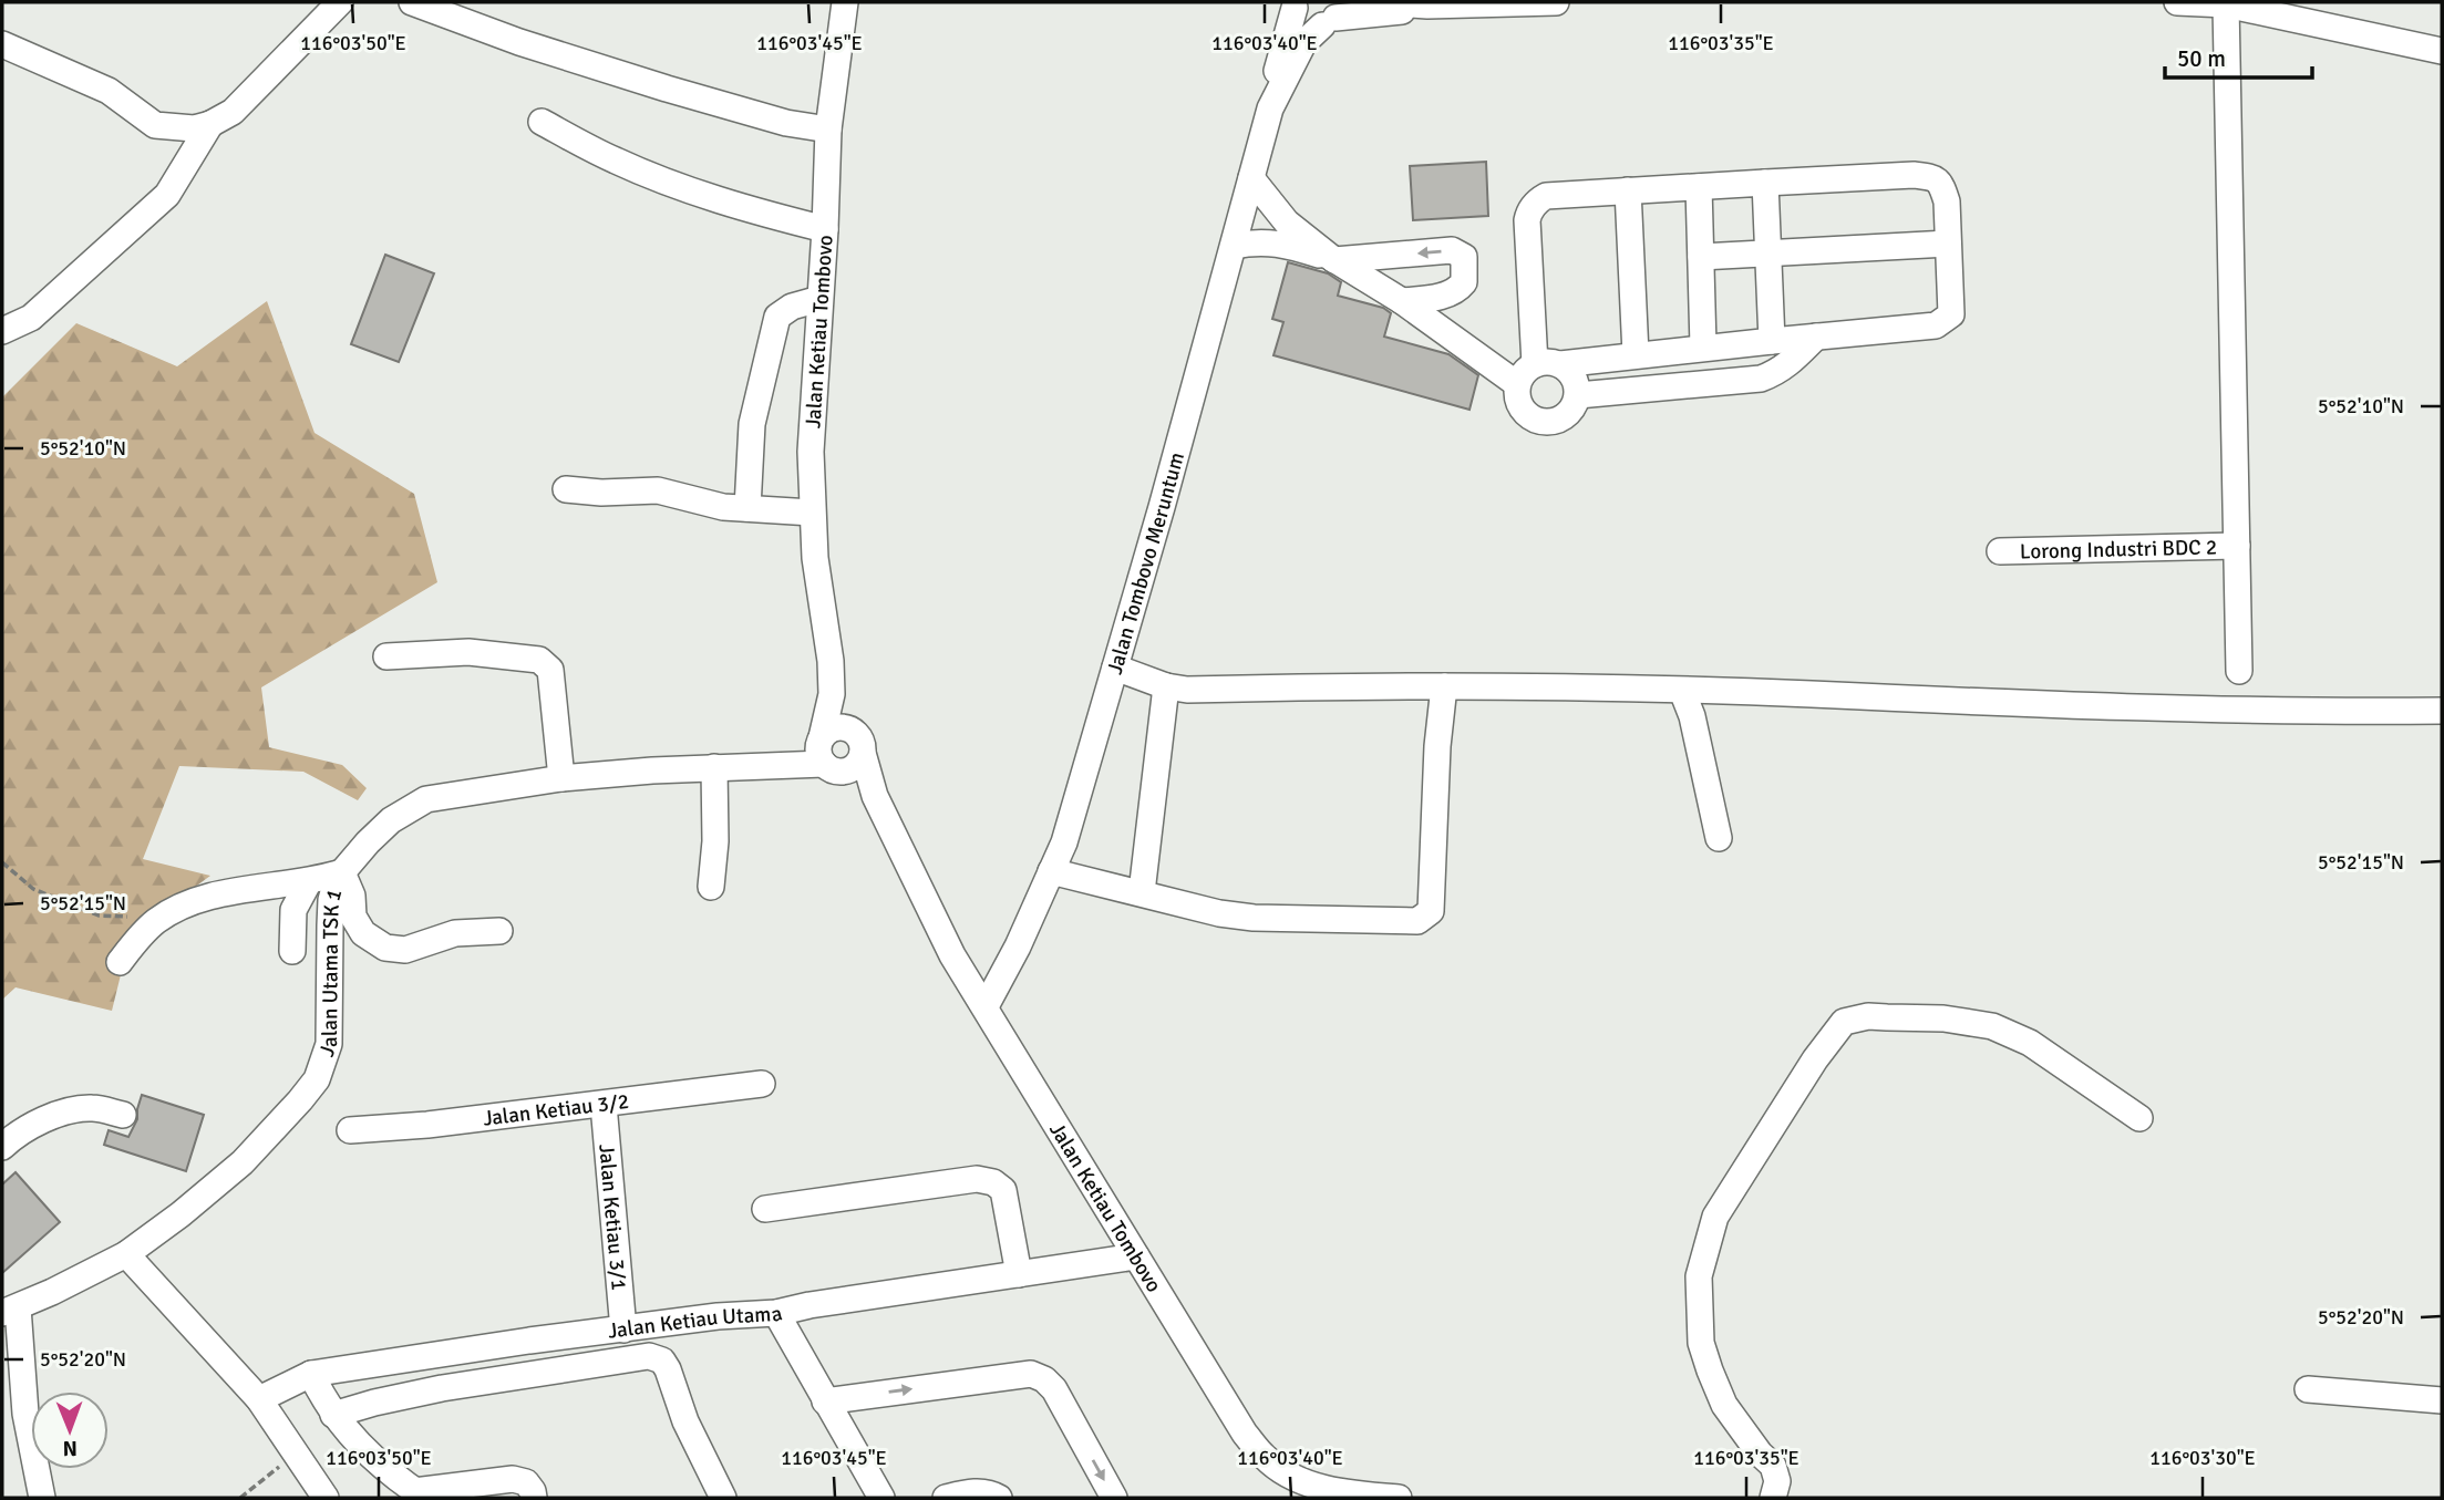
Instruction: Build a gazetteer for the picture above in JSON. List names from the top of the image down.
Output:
{
  "streets": {
    "street": [
      "Jalan Ketiau Tombovo",
      "Lorong Industri BDC 2",
      "Jalan Tombovo Meruntum",
      "Jalan Utama TSK 1",
      "Jalan Ketiau 3/2",
      "Jalan Ketiau 3/1",
      "Jalan Ketiau Utama"
    ]
  },
  "crossings": [
    ["Jalan Ketiau Tombovo", "Jalan Tombovo Meruntum"],
    ["Jalan Ketiau Tombovo", "Jalan Utama TSK 1"],
    ["Jalan Ketiau Tombovo", "Jalan Ketiau Utama"],
    ["Jalan Ketiau 3/2", "Jalan Ketiau 3/1"],
    ["Jalan Ketiau 3/1", "Jalan Ketiau Utama"]
  ],
  "scale_bar": "50 m",
  "north": "bottom",
  "coordinates": [
    "116°03'50\"E",
    "116°03'45\"E",
    "116°03'40\"E",
    "116°03'35\"E",
    "5°52'10\"N",
    "5°52'15\"N",
    "5°52'20\"N",
    "116°03'30\"E"
  ]
}
